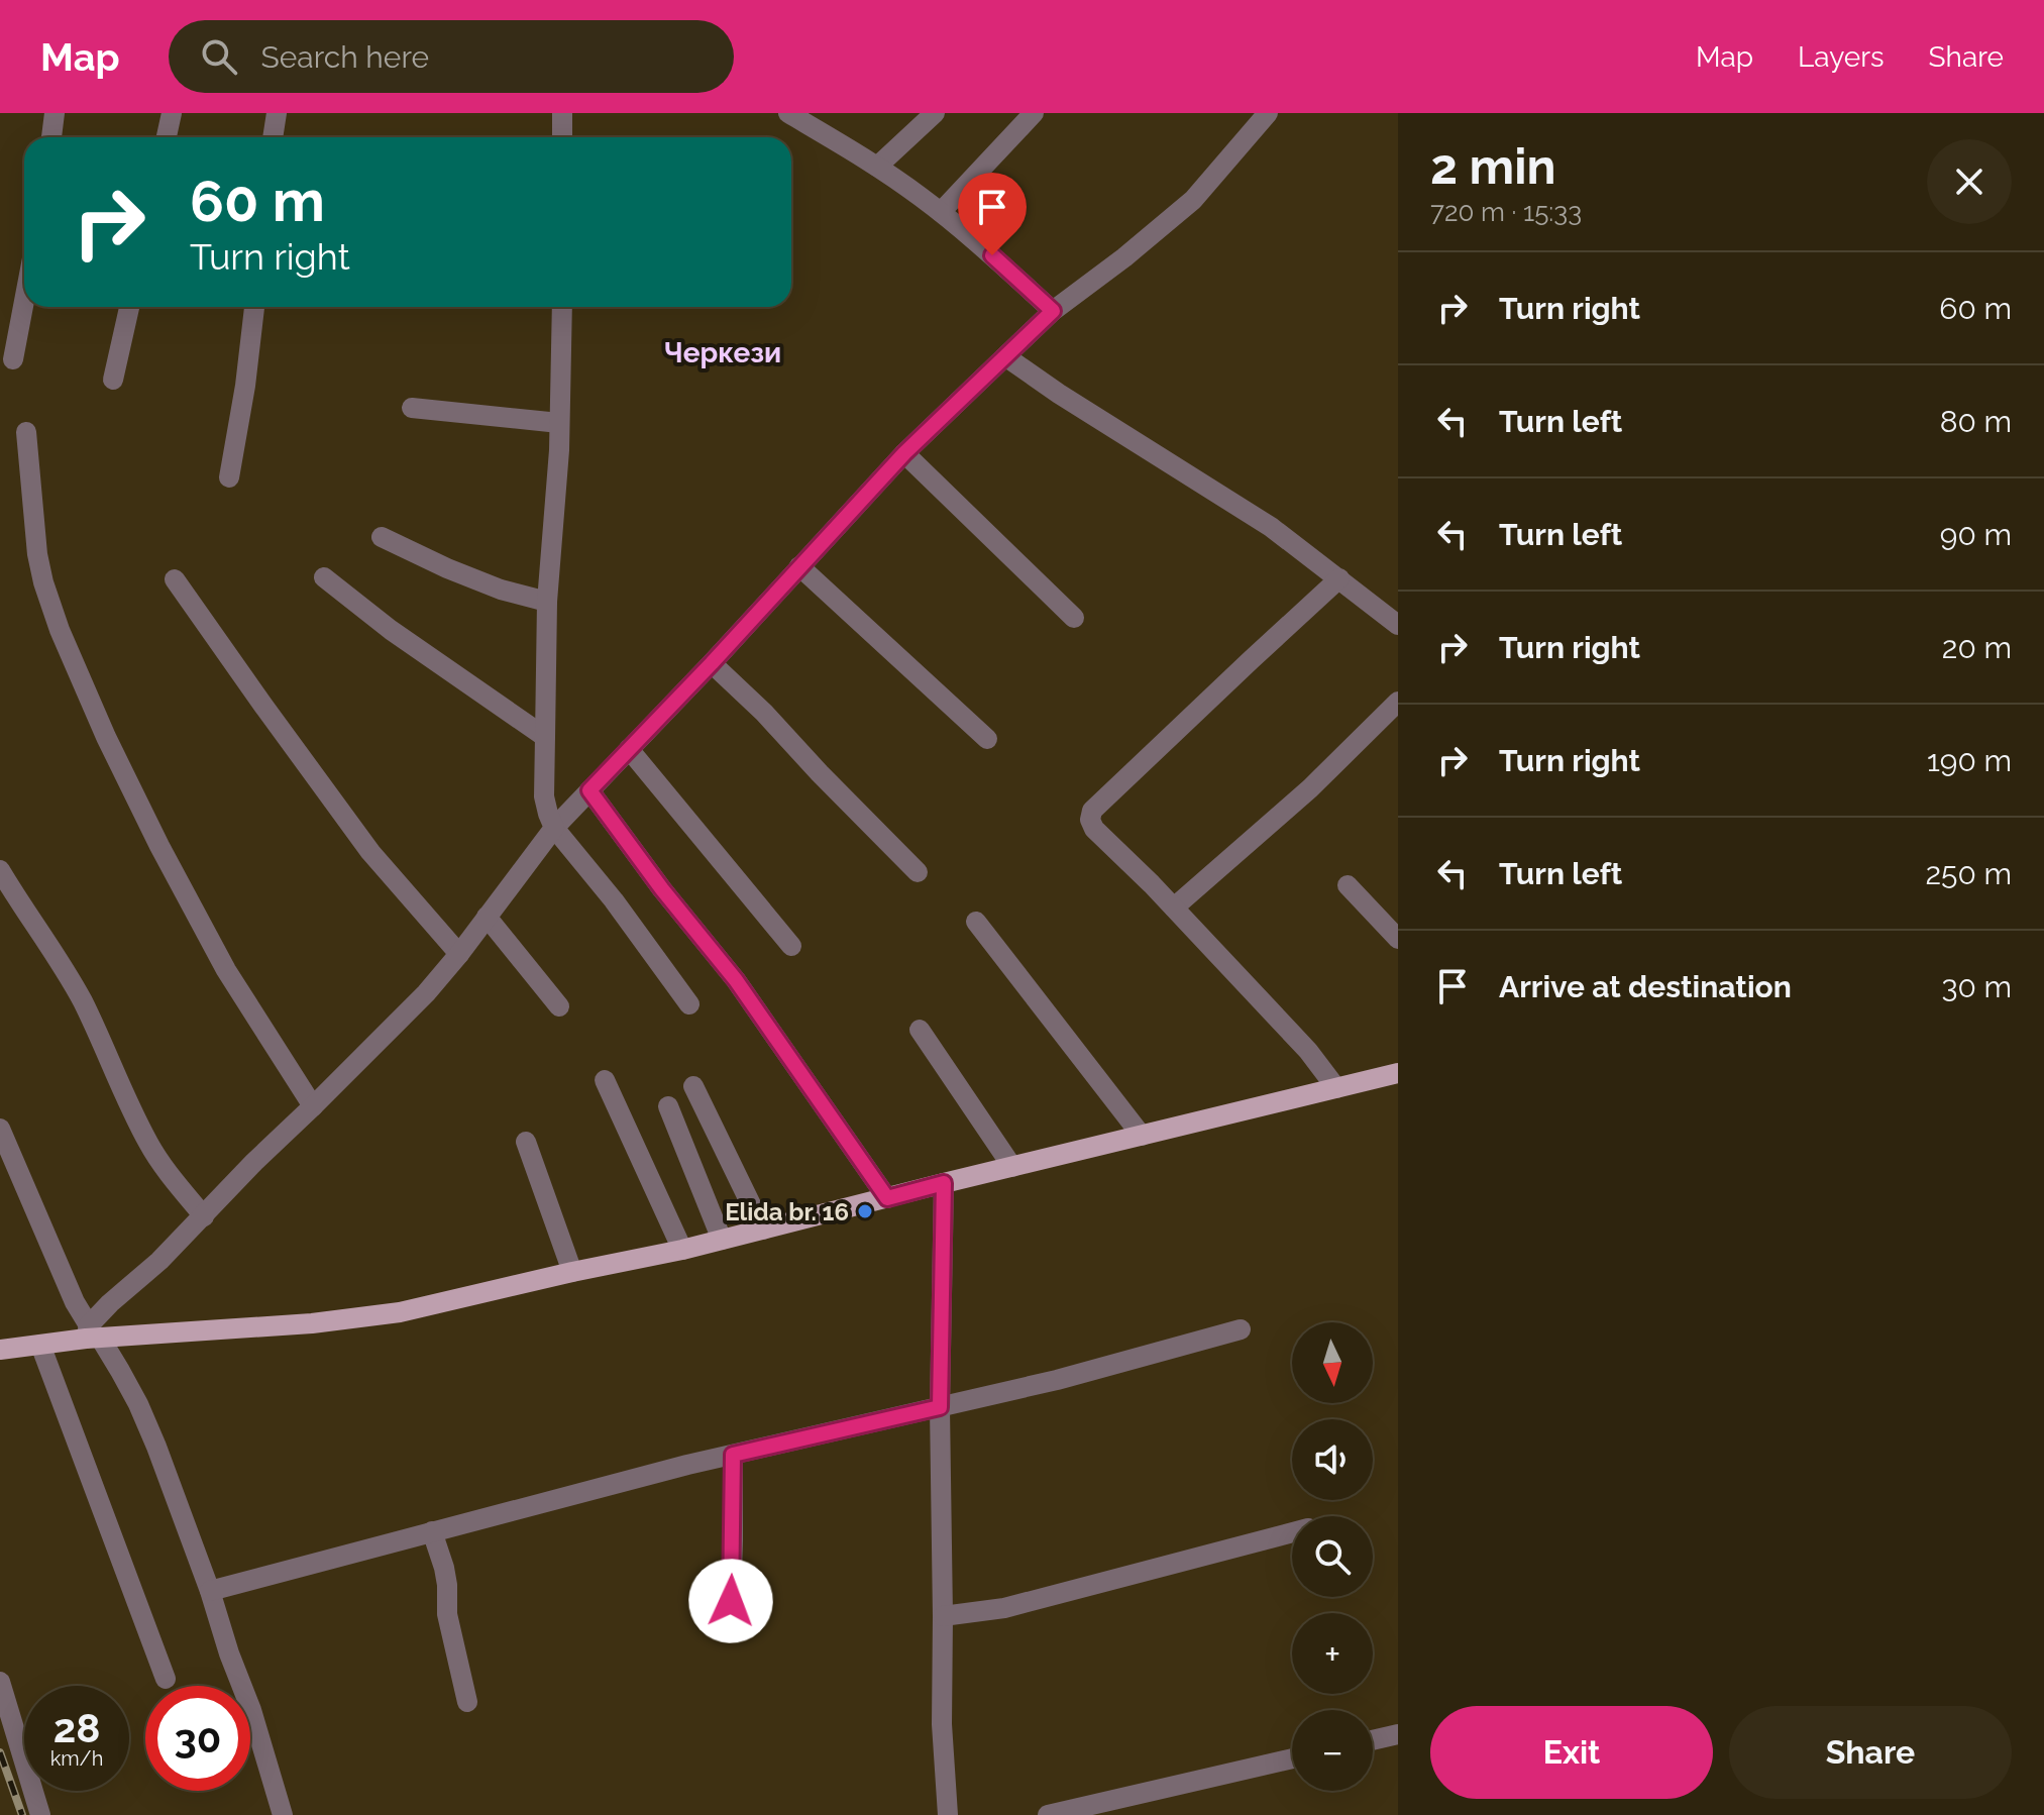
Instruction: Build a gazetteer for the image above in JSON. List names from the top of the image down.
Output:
{
  "districts": ["Черкези"],
  "places": ["Elida br. 16"],
  "north": "bottom",
  "page": {
    "header": "Map",
    "search": "Search here",
    "nav": ["Map", "Layers", "Share"],
    "heading": ["2 min", "720 m · 15:33"],
    "turn": ["60 m", "Turn right"],
    "list": [
      {
        "name": "Turn right",
        "value": "60 m"
      },
      {
        "name": "Turn left",
        "value": "80 m"
      },
      {
        "name": "Turn left",
        "value": "90 m"
      },
      {
        "name": "Turn right",
        "value": "20 m"
      },
      {
        "name": "Turn right",
        "value": "190 m"
      },
      {
        "name": "Turn left",
        "value": "250 m"
      },
      {
        "name": "Arrive at destination",
        "value": "30 m"
      }
    ],
    "map_buttons": ["+", "−"],
    "speed": "28 km/h",
    "limit": "30",
    "buttons": ["Exit", "Share"]
  }
}
